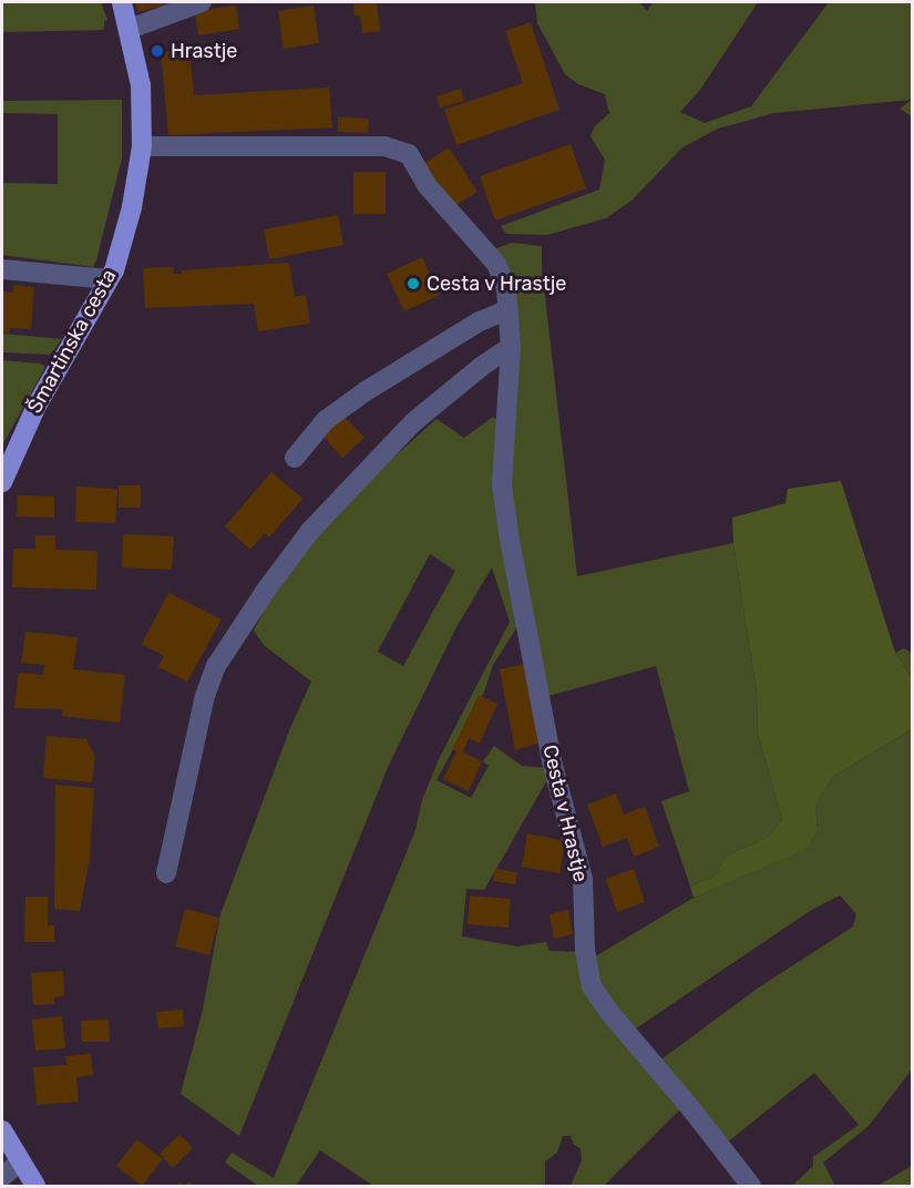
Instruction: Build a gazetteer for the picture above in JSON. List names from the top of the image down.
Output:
{
  "streets": {
    "main road": ["Šmartinska cesta"],
    "street": ["Cesta v Hrastje"]
  },
  "crossings": [
    ["Šmartinska cesta", "Cesta v Hrastje"]
  ],
  "places": ["Hrastje", "Cesta v Hrastje"]
}
